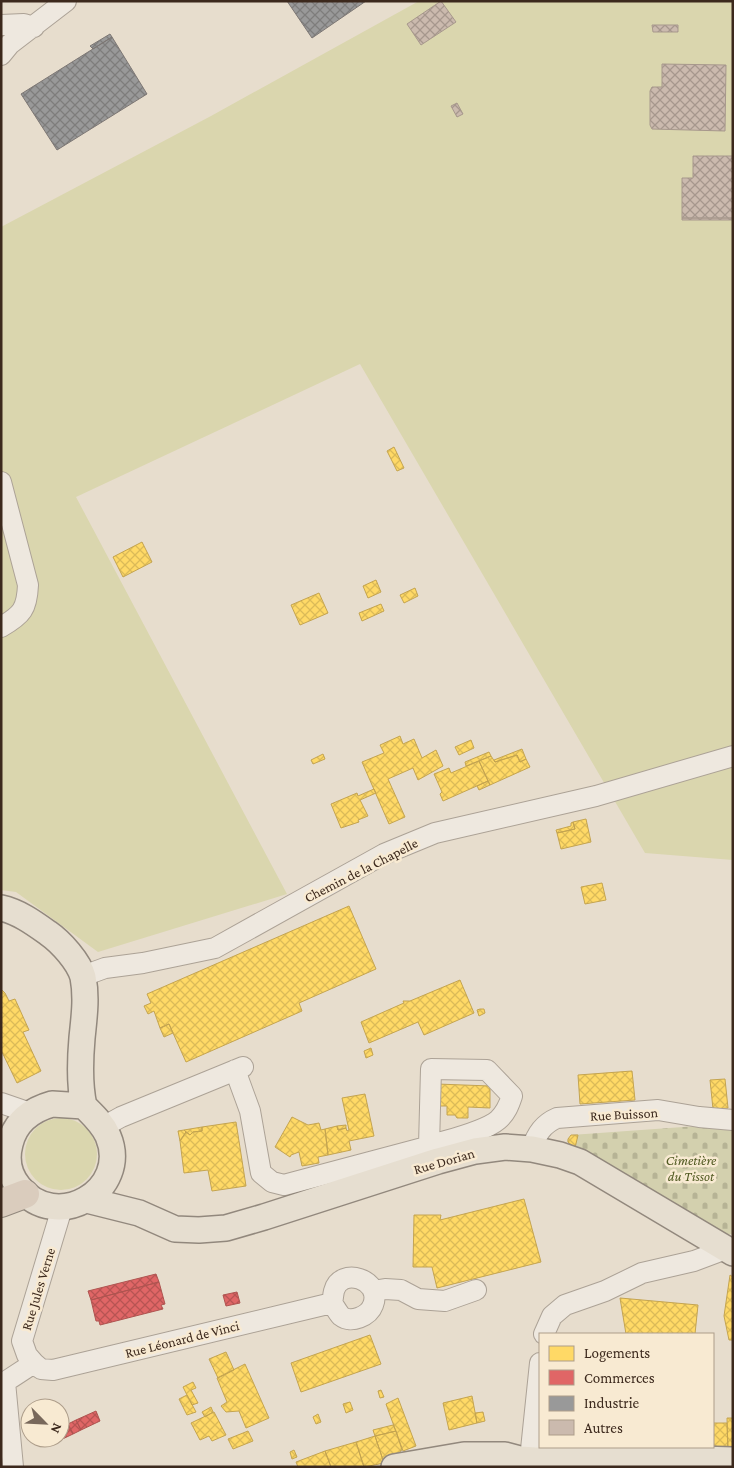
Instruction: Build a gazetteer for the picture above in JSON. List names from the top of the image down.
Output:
{
  "streets": {
    "main road": ["Rue Dorian"],
    "street": [
      "Chemin de la Chapelle",
      "Rue Buisson",
      "Rue Jules Verne",
      "Rue Léonard de Vinci"
    ]
  },
  "crossings": [
    ["Rue Buisson", "Rue Dorian"],
    ["Rue Dorian", "Rue Jules Verne"],
    ["Rue Jules Verne", "Rue Léonard de Vinci"]
  ],
  "parks": ["Cimetière du Tissot"],
  "legend": [
    "Logements",
    "Commerces",
    "Industrie",
    "Autres"
  ],
  "north": "bottom right"
}
